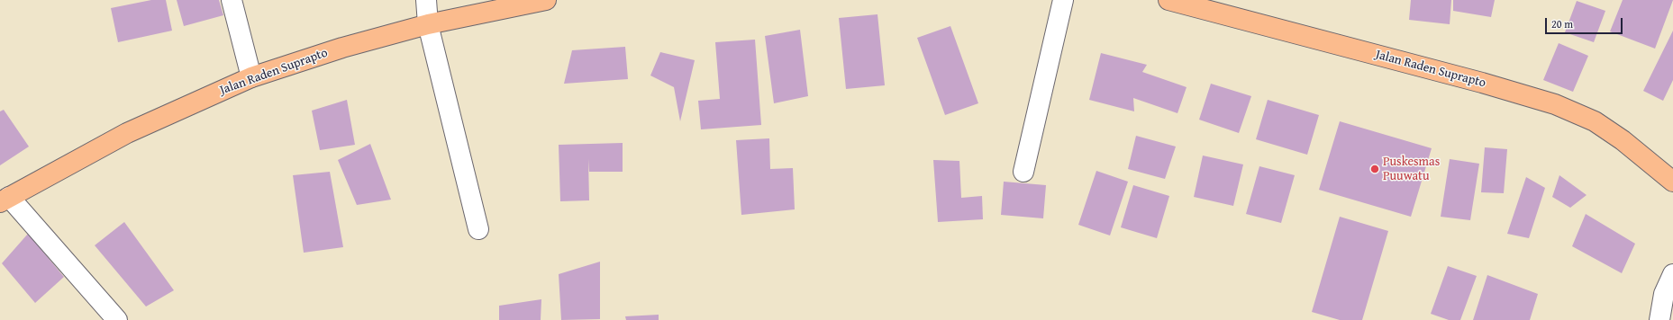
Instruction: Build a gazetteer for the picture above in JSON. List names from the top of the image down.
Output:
{
  "streets": {
    "highway": ["Jalan Raden Suprapto"]
  },
  "places": ["Puskesmas Puuwatu"],
  "scale_bar": "20 m"
}
